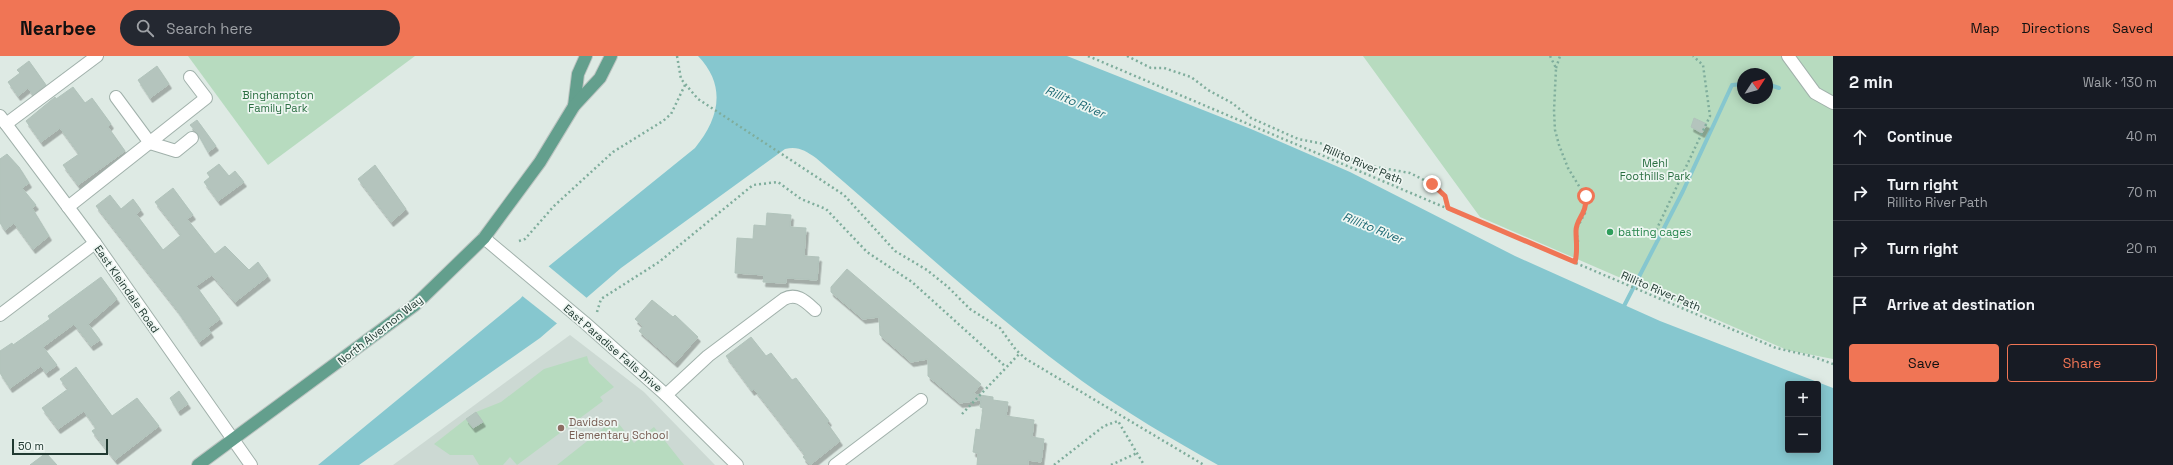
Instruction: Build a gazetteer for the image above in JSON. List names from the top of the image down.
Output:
{
  "streets": {
    "main road": ["North Alvernon Way"],
    "street": ["East Kleindale Road", "East Paradise Falls Drive"],
    "path": ["Rillito River Path"]
  },
  "crossings": [
    ["East Kleindale Road", "North Alvernon Way"],
    ["North Alvernon Way", "East Paradise Falls Drive"]
  ],
  "water": ["Rillito River"],
  "parks": ["Binghampton Family Park", "Mehl Foothills Park"],
  "places": ["batting cages", "Davidson Elementary School"],
  "scale_bar": "50 m",
  "north": "top right",
  "page": {
    "header": "Nearbee",
    "search": "Search here",
    "nav": ["Map", "Directions", "Saved"],
    "heading": ["2 min", "Walk · 130 m"],
    "list": [
      ["Continue", "40 m"],
      ["Turn right", "Rillito River Path", "70 m"],
      ["Turn right", "20 m"],
      "Arrive at destination"
    ],
    "buttons": ["Save", "Share"],
    "map_buttons": ["+", "−"],
    "scale": "50 m"
  }
}
